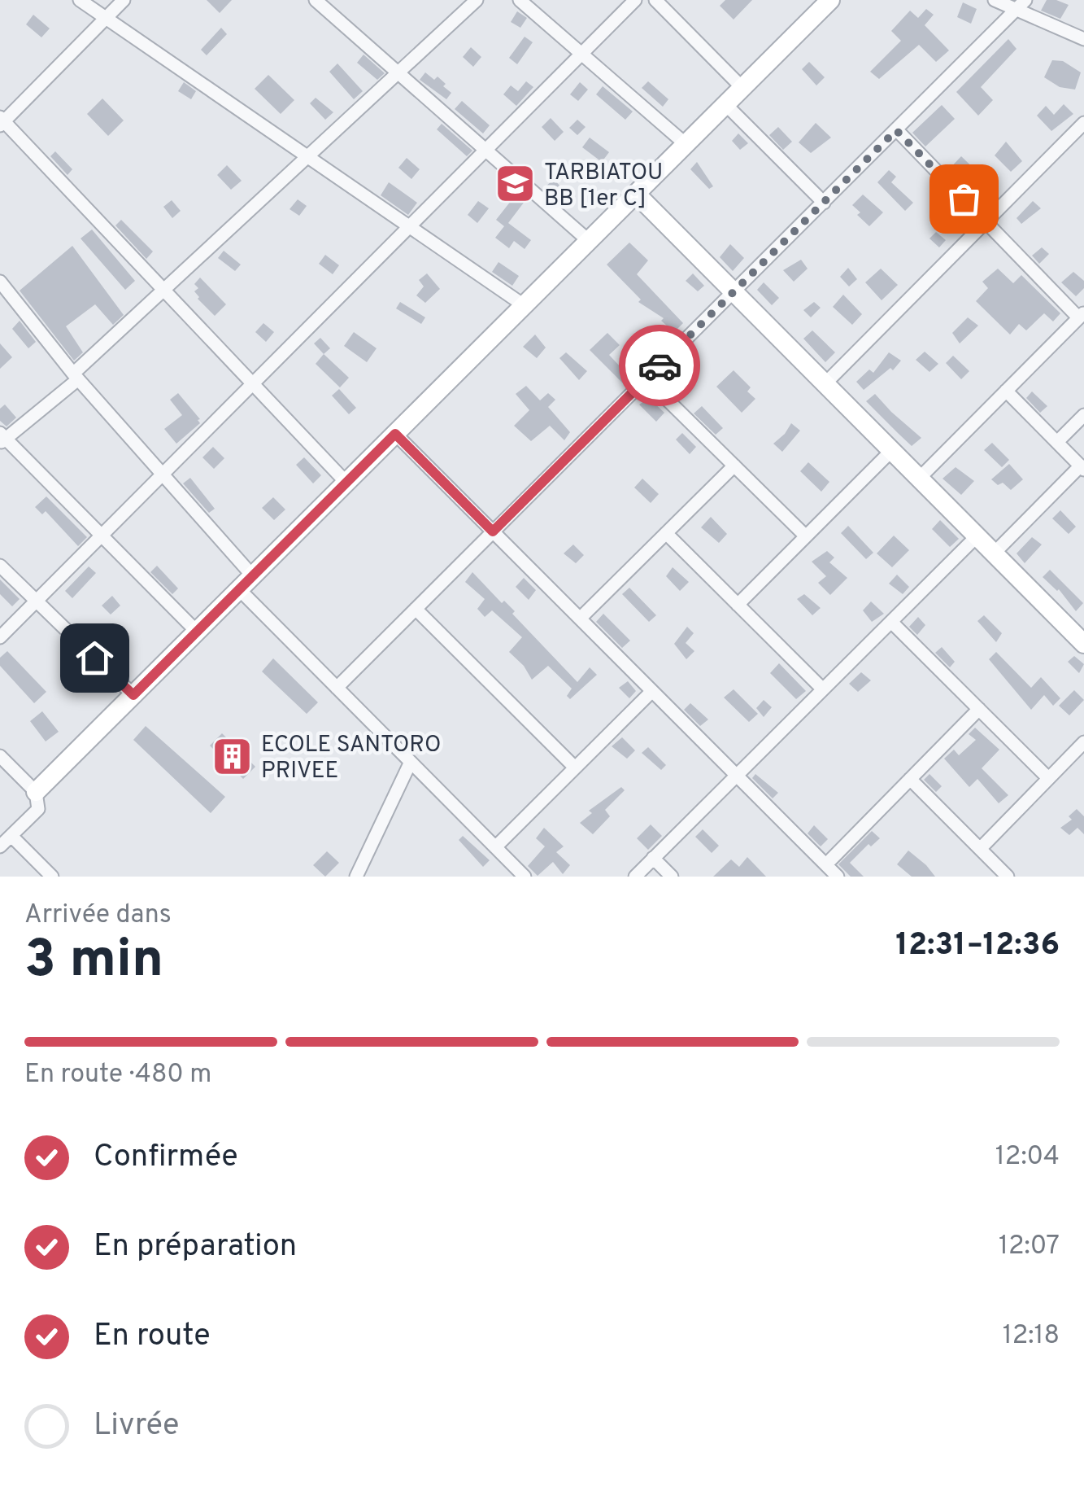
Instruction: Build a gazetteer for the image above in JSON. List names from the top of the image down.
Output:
{
  "places": {
    "school or university": ["TARBIATOU BB [1er C]"],
    "building": ["ECOLE SANTORO PRIVEE"]
  },
  "page": {
    "heading": ["3 min", "Arrivée dans", "12:31–12:36"],
    "bar": "En route · 480 m",
    "list": [
      ["Confirmée", "12:04"],
      ["En préparation", "12:07"],
      ["En route", "12:18"],
      "Livrée"
    ]
  }
}
